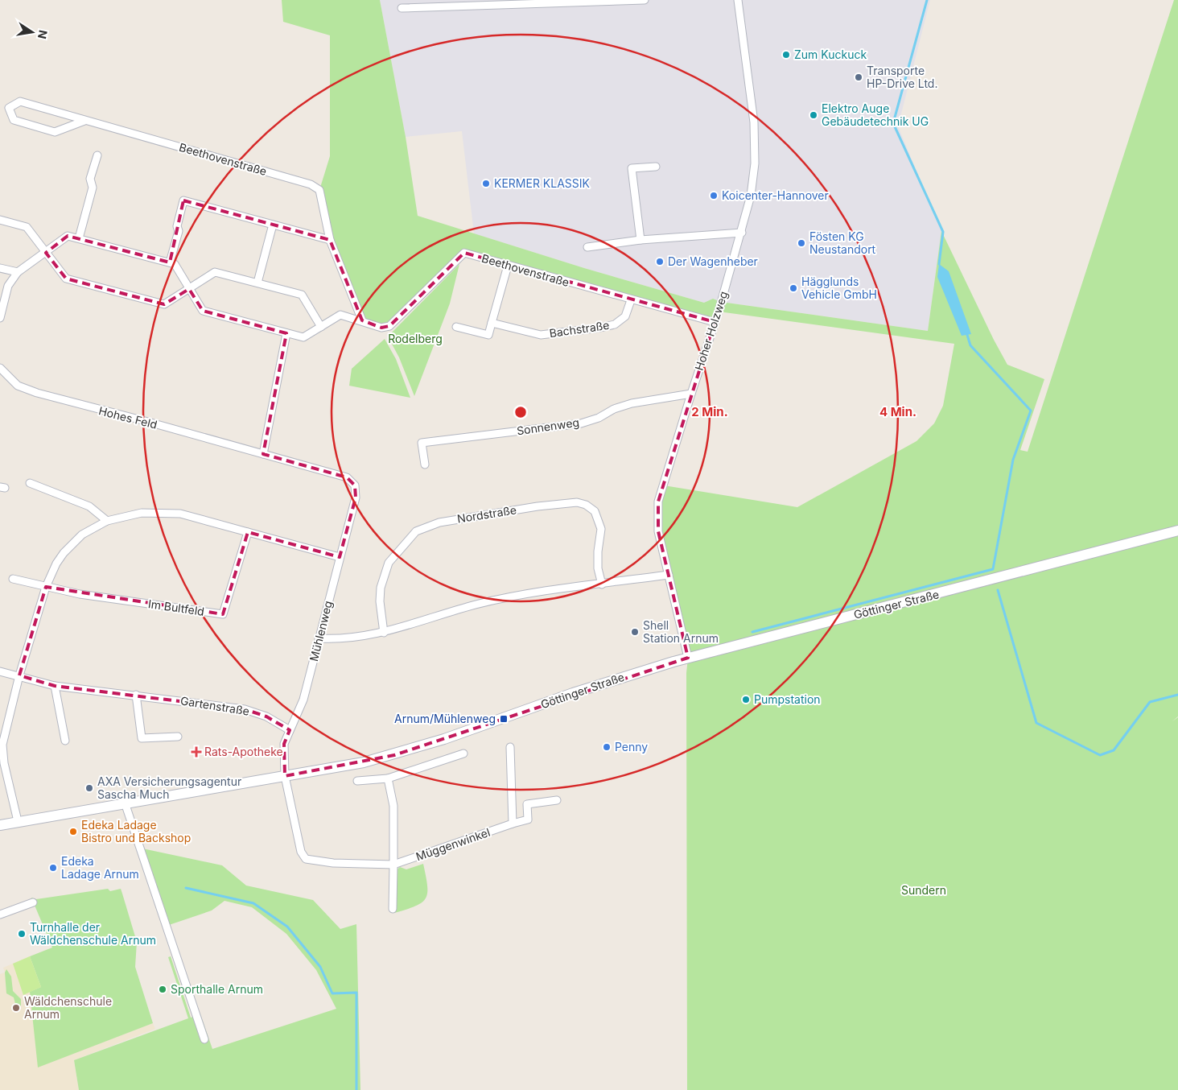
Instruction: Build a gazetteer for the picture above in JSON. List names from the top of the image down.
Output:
{
  "streets": {
    "street": [
      "Beethovenstraße",
      "Bachstraße",
      "Hoher Holzweg",
      "Hohes Feld",
      "Sonnenweg",
      "Nordstraße",
      "Göttinger Straße",
      "Im Bultfeld",
      "Mühlenweg",
      "Gartenstraße",
      "Müggenwinkel"
    ]
  },
  "crossings": [
    ["Beethovenstraße", "Bachstraße"],
    ["Beethovenstraße", "Hoher Holzweg"],
    ["Hoher Holzweg", "Sonnenweg"],
    ["Hoher Holzweg", "Göttinger Straße"],
    ["Hohes Feld", "Mühlenweg"],
    ["Göttinger Straße", "Mühlenweg"],
    ["Göttinger Straße", "Müggenwinkel"],
    ["Mühlenweg", "Gartenstraße"],
    ["Mühlenweg", "Müggenwinkel"]
  ],
  "parks": ["Rodelberg", "Sundern"],
  "places": {
    "other": [
      "Zum Kuckuck",
      "Transporte HP-Drive Ltd.",
      "Elektro Auge Gebäudetechnik UG",
      "KERMER KLASSIK",
      "Koicenter-Hannover",
      "Fösten KG Neustandort",
      "Der Wagenheber",
      "Hägglunds Vehicle GmbH",
      "Shell Station Arnum",
      "Pumpstation",
      "Penny",
      "AXA Versicherungsagentur Sascha Much",
      "Edeka Ladage Bistro und Backshop",
      "Edeka Ladage Arnum",
      "Turnhalle der Wäldchenschule Arnum",
      "Sporthalle Arnum",
      "Wäldchenschule Arnum"
    ],
    "transit": ["Arnum/Mühlenweg"],
    "health": ["Rats-Apotheke"]
  },
  "north": "right",
  "rings": ["2 Min.", "4 Min."]
}
